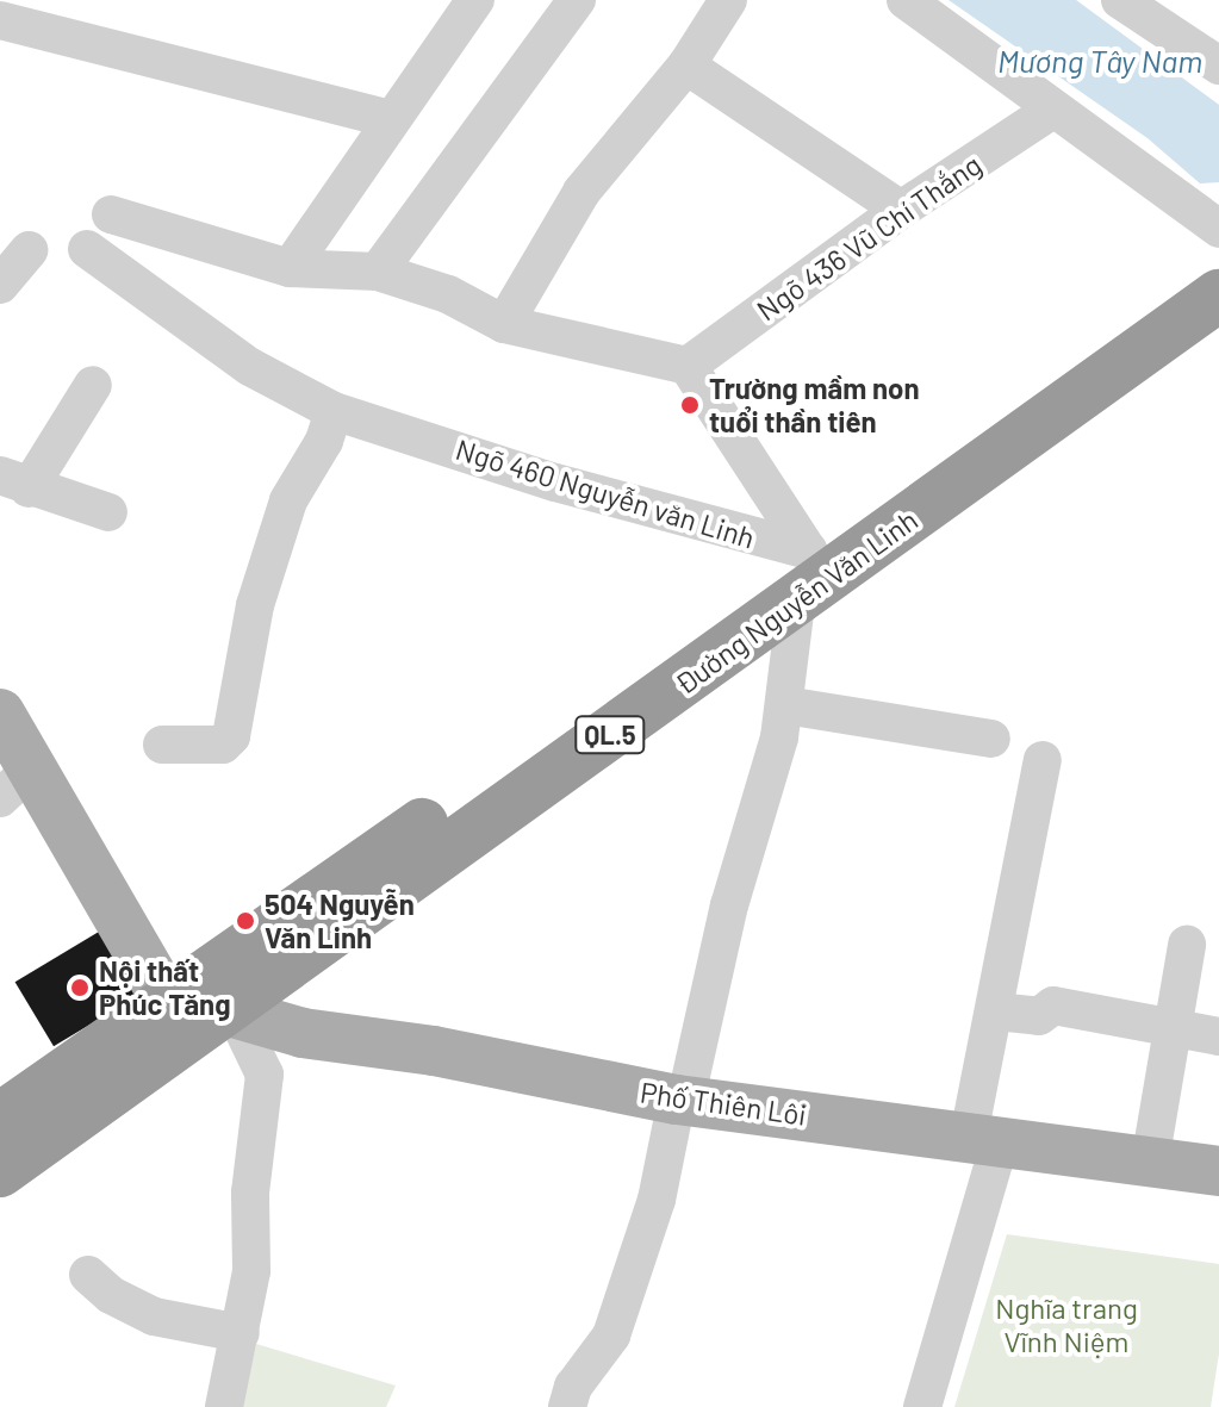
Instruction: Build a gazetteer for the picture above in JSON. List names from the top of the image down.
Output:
{
  "streets": {
    "highway": ["Đường Nguyễn Văn Linh", "QL.5"],
    "main road": ["Phố Thiên Lôi"],
    "street": ["Ngõ 436 Vũ Chí Thắng", "Ngõ 460 Nguyễn văn Linh"]
  },
  "crossings": [
    ["Ngõ 460 Nguyễn văn Linh", "Đường Nguyễn Văn Linh"],
    ["Đường Nguyễn Văn Linh", "Phố Thiên Lôi"]
  ],
  "water": ["Mương Tây Nam"],
  "parks": ["Nghĩa trang Vĩnh Niệm"],
  "places": ["Trường mầm non tuổi thần tiên", "504 Nguyễn Văn Linh", "Nội thất Phúc Tăng"]
}
